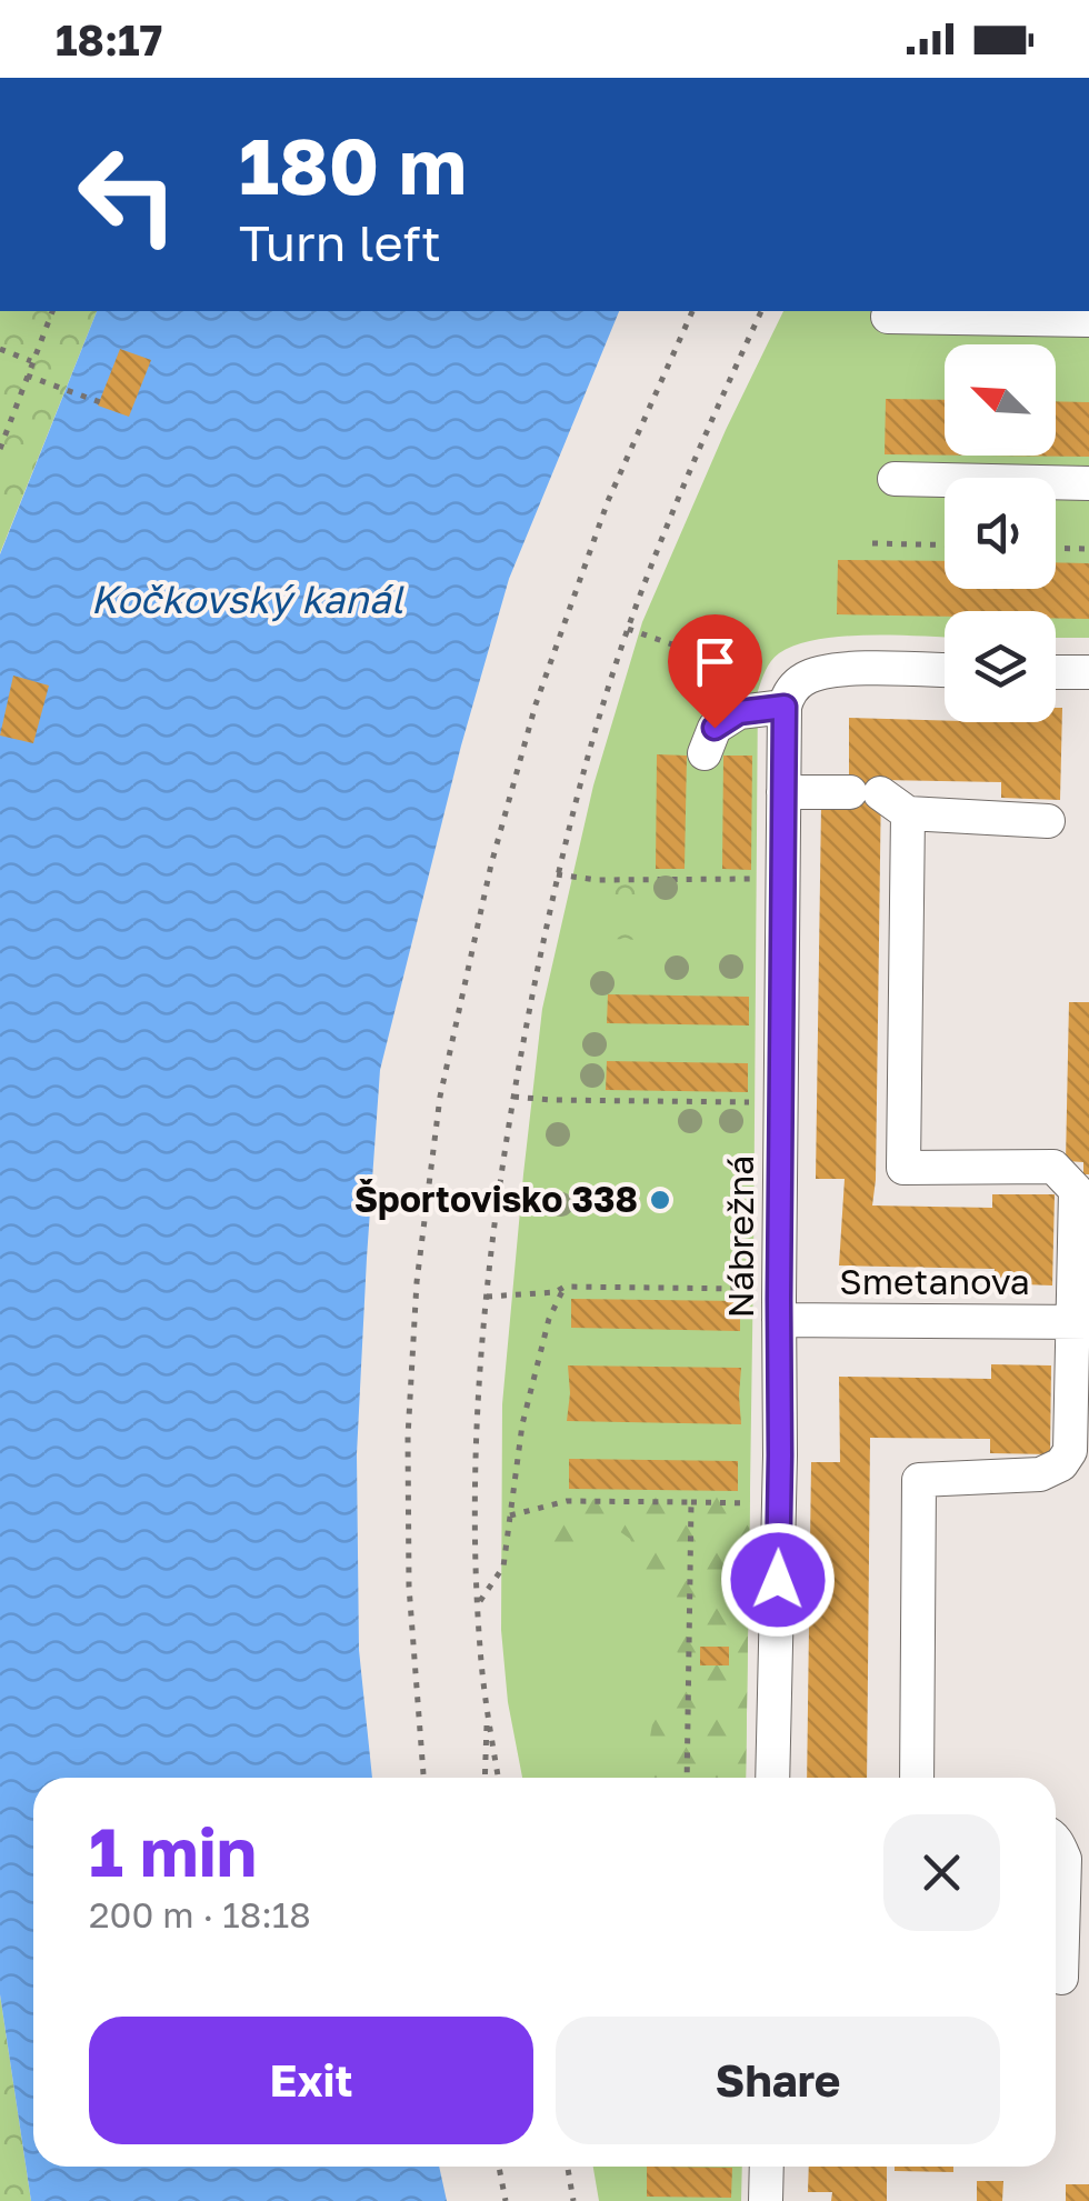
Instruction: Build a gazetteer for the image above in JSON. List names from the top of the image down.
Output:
{
  "streets": {
    "street": ["Nábrežná", "Smetanova"]
  },
  "crossings": [
    ["Nábrežná", "Smetanova"]
  ],
  "water": ["Kočkovský kanál"],
  "places": ["Športovisko 338"],
  "north": "top left",
  "page": {
    "status": "18:17",
    "turn": ["180 m", "Turn left"],
    "heading": ["1 min", "200 m · 18:18"],
    "buttons": ["Exit", "Share"]
  }
}
